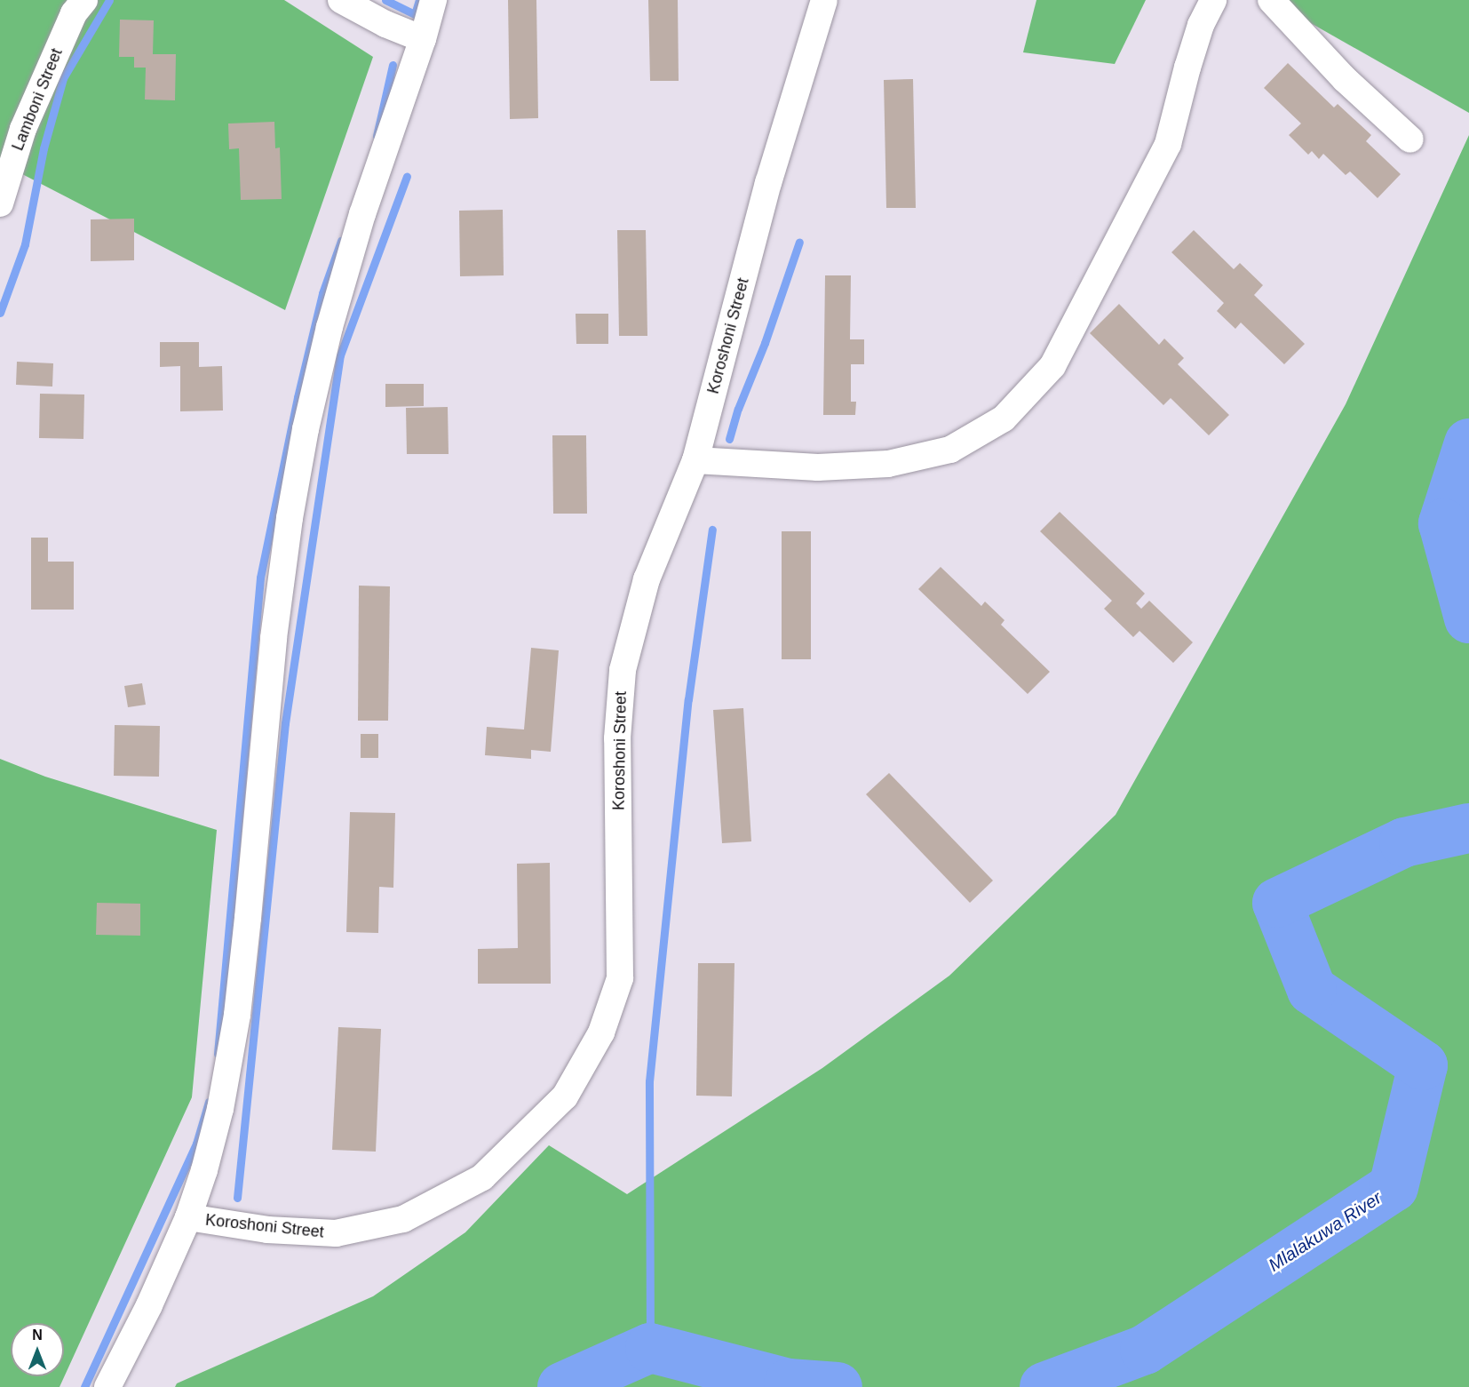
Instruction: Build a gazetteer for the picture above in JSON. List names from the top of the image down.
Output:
{
  "streets": {
    "street": ["Lamboni Street", "Koroshoni Street"]
  },
  "water": ["Mlalakuwa River"],
  "north": "top"
}
